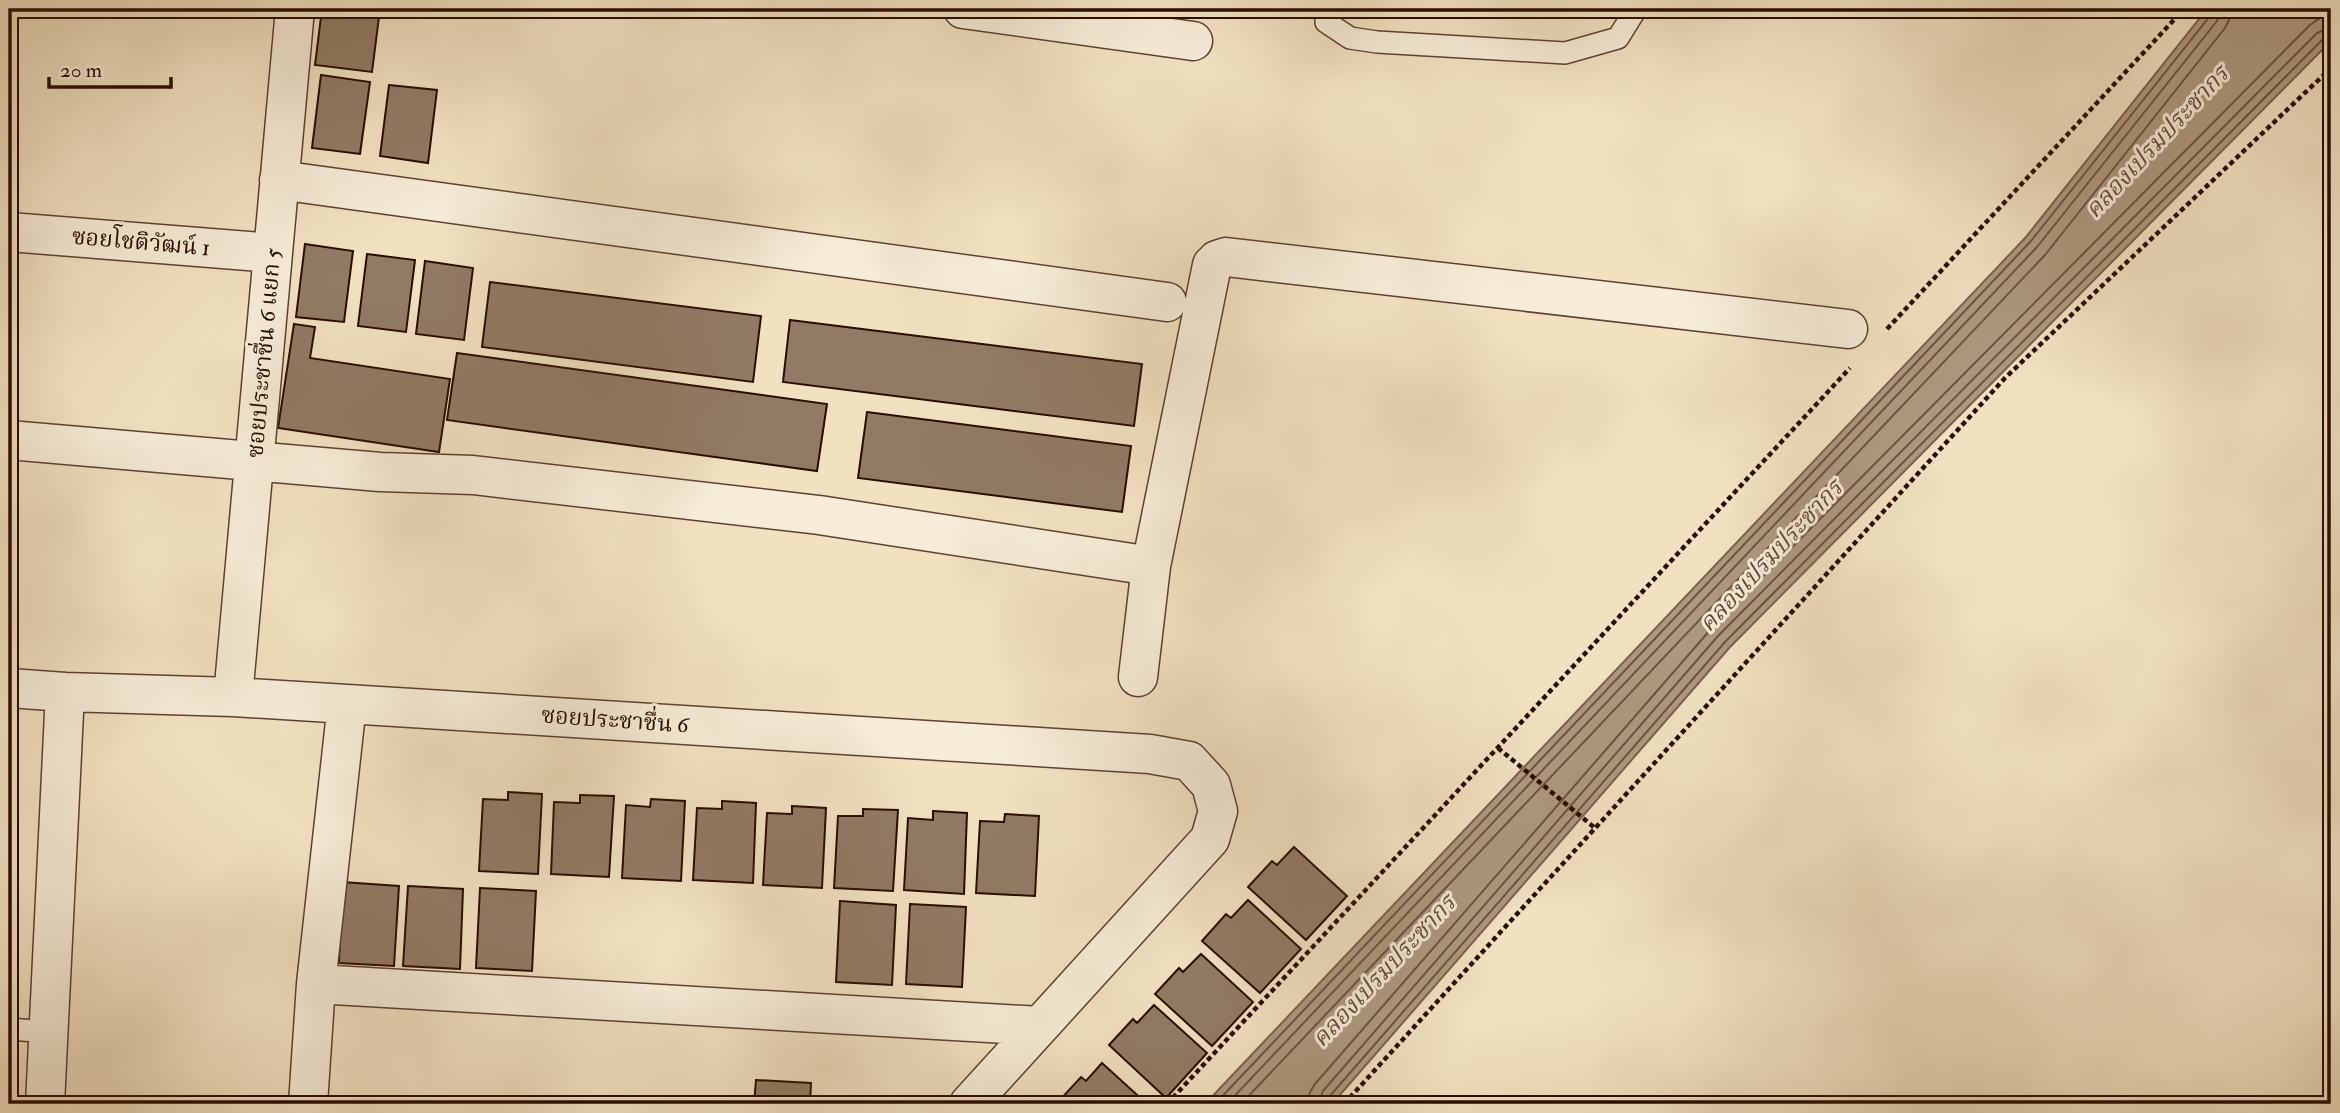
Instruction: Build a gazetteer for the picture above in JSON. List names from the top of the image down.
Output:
{
  "streets": {
    "street": ["ซอยโชติวัฒน์ 1", "ซอยประชาชื่น 6 แยก 5", "ซอยประชาชื่น 6"]
  },
  "crossings": [
    ["ซอยโชติวัฒน์ 1", "ซอยประชาชื่น 6 แยก 5"],
    ["ซอยประชาชื่น 6 แยก 5", "ซอยประชาชื่น 6"]
  ],
  "water": ["คลองเปรมประชากร"],
  "scale_bar": "20 m"
}
